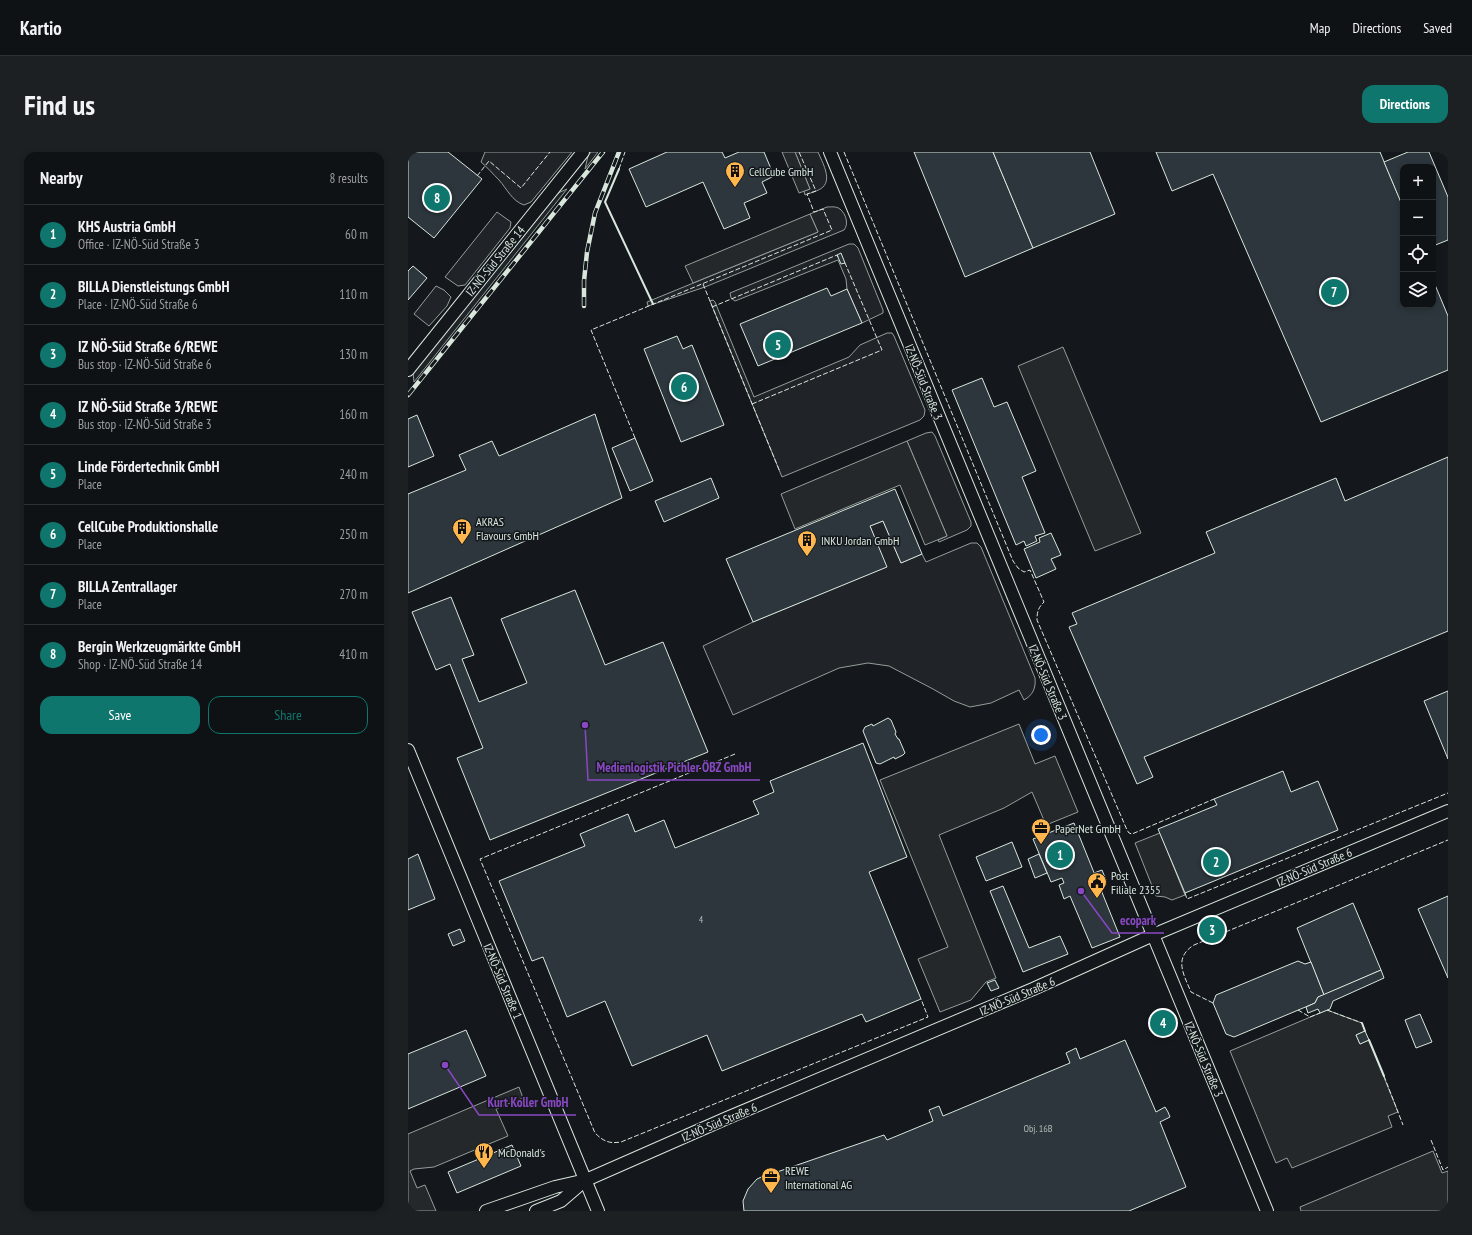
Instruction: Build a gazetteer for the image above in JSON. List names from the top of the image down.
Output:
{
  "streets": {
    "street": [
      "IZ-NÖ-Süd Straße 14",
      "IZ-NÖ-Süd Straße 3",
      "IZ-NÖ-Süd Straße 6",
      "IZ-NÖ-Süd Straße 1"
    ]
  },
  "crossings": [
    ["IZ-NÖ-Süd Straße 3", "IZ-NÖ-Süd Straße 6"],
    ["IZ-NÖ-Süd Straße 6", "IZ-NÖ-Süd Straße 1"]
  ],
  "places": {
    "building": ["CellCube GmbH", "AKRAS Flavours GmbH", "INKU Jordan GmbH"],
    "other": ["Medienlogistik Pichler ÖBZ GmbH", "ecopark", "Kurt Koller GmbH"],
    "office": ["PaperNet GmbH", "REWE International AG"],
    "public building": ["Post Filiale 2355"],
    "restaurant": ["McDonald's"]
  },
  "house_numbers": ["4", "Obj. 16B"],
  "page": {
    "header": "Kartio",
    "nav": ["Map", "Directions", "Saved"],
    "buttons": [
      "Directions",
      ["Save", "Share"]
    ],
    "title": "Find us",
    "heading": ["Nearby", "8 results"],
    "map_buttons": ["+", "−"],
    "pins": [
      "8",
      "7",
      "5",
      "6",
      "1",
      "2",
      "3",
      "4"
    ],
    "list": [
      {
        "mark": "1",
        "name": "KHS Austria GmbH",
        "note": "Office · IZ-NÖ-Süd Straße 3",
        "value": "60 m"
      },
      {
        "mark": "2",
        "name": "BILLA Dienstleistungs GmbH",
        "note": "Place · IZ-NÖ-Süd Straße 6",
        "value": "110 m"
      },
      {
        "mark": "3",
        "name": "IZ NÖ-Süd Straße 6/REWE",
        "note": "Bus stop · IZ-NÖ-Süd Straße 6",
        "value": "130 m"
      },
      {
        "mark": "4",
        "name": "IZ NÖ-Süd Straße 3/REWE",
        "note": "Bus stop · IZ-NÖ-Süd Straße 3",
        "value": "160 m"
      },
      {
        "mark": "5",
        "name": "Linde Fördertechnik GmbH",
        "note": "Place",
        "value": "240 m"
      },
      {
        "mark": "6",
        "name": "CellCube Produktionshalle",
        "note": "Place",
        "value": "250 m"
      },
      {
        "mark": "7",
        "name": "BILLA Zentrallager",
        "note": "Place",
        "value": "270 m"
      },
      {
        "mark": "8",
        "name": "Bergin Werkzeugmärkte GmbH",
        "note": "Shop · IZ-NÖ-Süd Straße 14",
        "value": "410 m"
      }
    ]
  }
}
